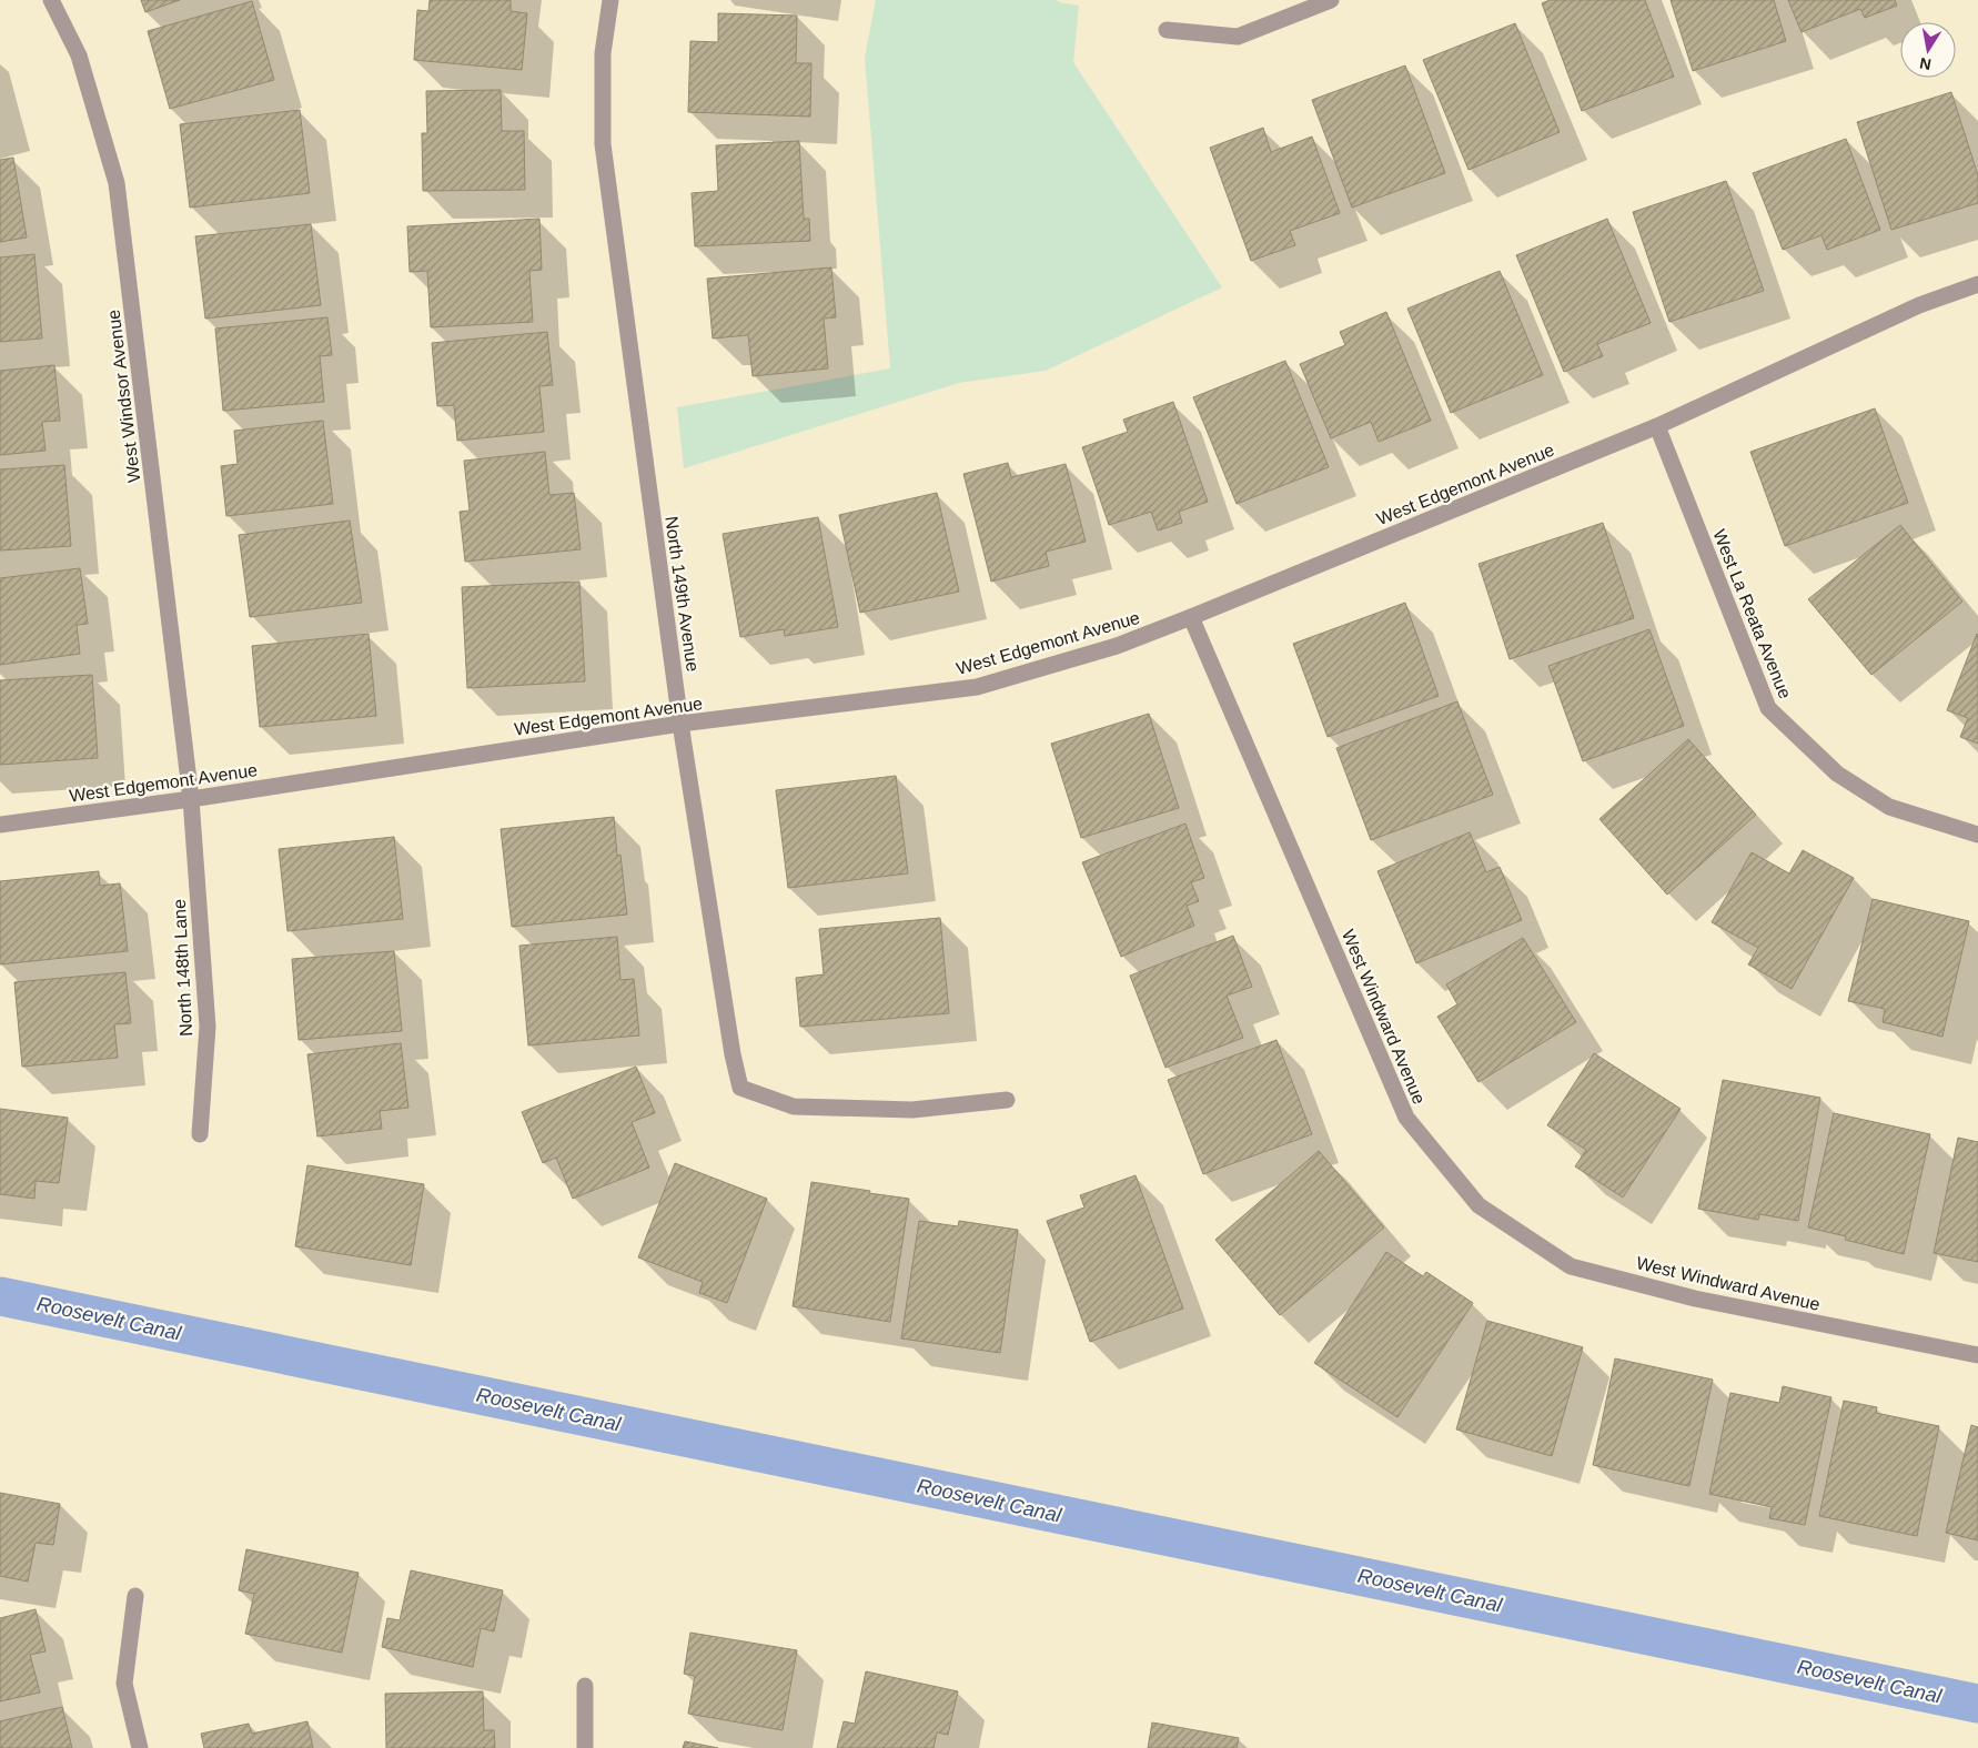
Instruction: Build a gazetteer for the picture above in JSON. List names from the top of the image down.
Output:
{
  "streets": {
    "street": [
      "West Windsor Avenue",
      "West Edgemont Avenue",
      "North 149th Avenue",
      "West La Reata Avenue",
      "North 148th Lane",
      "West Windward Avenue"
    ]
  },
  "crossings": [
    ["West Windsor Avenue", "West Edgemont Avenue"],
    ["West Windsor Avenue", "North 148th Lane"],
    ["West Edgemont Avenue", "North 149th Avenue"],
    ["West Edgemont Avenue", "West La Reata Avenue"],
    ["West Edgemont Avenue", "North 148th Lane"],
    ["West Edgemont Avenue", "West Windward Avenue"]
  ],
  "water": ["Roosevelt Canal"],
  "north": "bottom"
}
